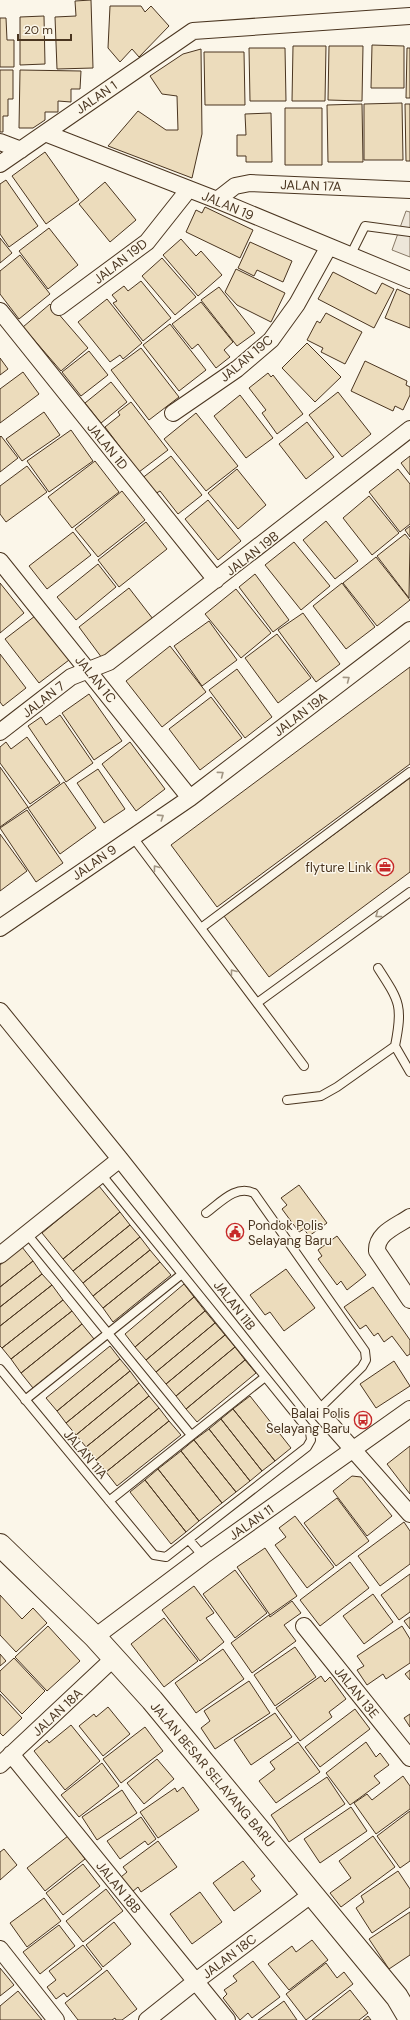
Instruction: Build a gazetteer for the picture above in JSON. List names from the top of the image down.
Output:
{
  "streets": {
    "street": [
      "JALAN 1",
      "JALAN 17A",
      "JALAN 19",
      "JALAN 19D",
      "JALAN 19C",
      "JALAN 1D",
      "JALAN 19B",
      "JALAN 1C",
      "JALAN 7",
      "JALAN 19A",
      "JALAN 9",
      "JALAN 11B",
      "JALAN 11",
      "JALAN 13E",
      "JALAN 18A",
      "JALAN BESAR SELAYANG BARU",
      "JALAN 18B",
      "JALAN 18C"
    ],
    "lane": ["JALAN 11A"]
  },
  "crossings": [
    ["JALAN 1", "JALAN 19"],
    ["JALAN 17A", "JALAN 19"],
    ["JALAN 19", "JALAN 19D"],
    ["JALAN 19", "JALAN 19C"],
    ["JALAN 1D", "JALAN 19B"],
    ["JALAN 19B", "JALAN 1C"],
    ["JALAN 19B", "JALAN 7"],
    ["JALAN 1C", "JALAN 7"],
    ["JALAN 1C", "JALAN 19A"],
    ["JALAN 1C", "JALAN 9"],
    ["JALAN 19A", "JALAN 9"],
    ["JALAN 11B", "JALAN 11"],
    ["JALAN 11", "JALAN BESAR SELAYANG BARU"],
    ["JALAN 18A", "JALAN BESAR SELAYANG BARU"],
    ["JALAN 18A", "JALAN 18B"],
    ["JALAN BESAR SELAYANG BARU", "JALAN 18C"],
    ["JALAN 18B", "JALAN 18C"]
  ],
  "one_way": ["JALAN 19A"],
  "places": {
    "office": ["flyture Link"],
    "public building": ["Pondok Polis Selayang Baru"],
    "bus stop": ["Balai Polis Selayang Baru"]
  },
  "scale_bar": "20 m"
}
